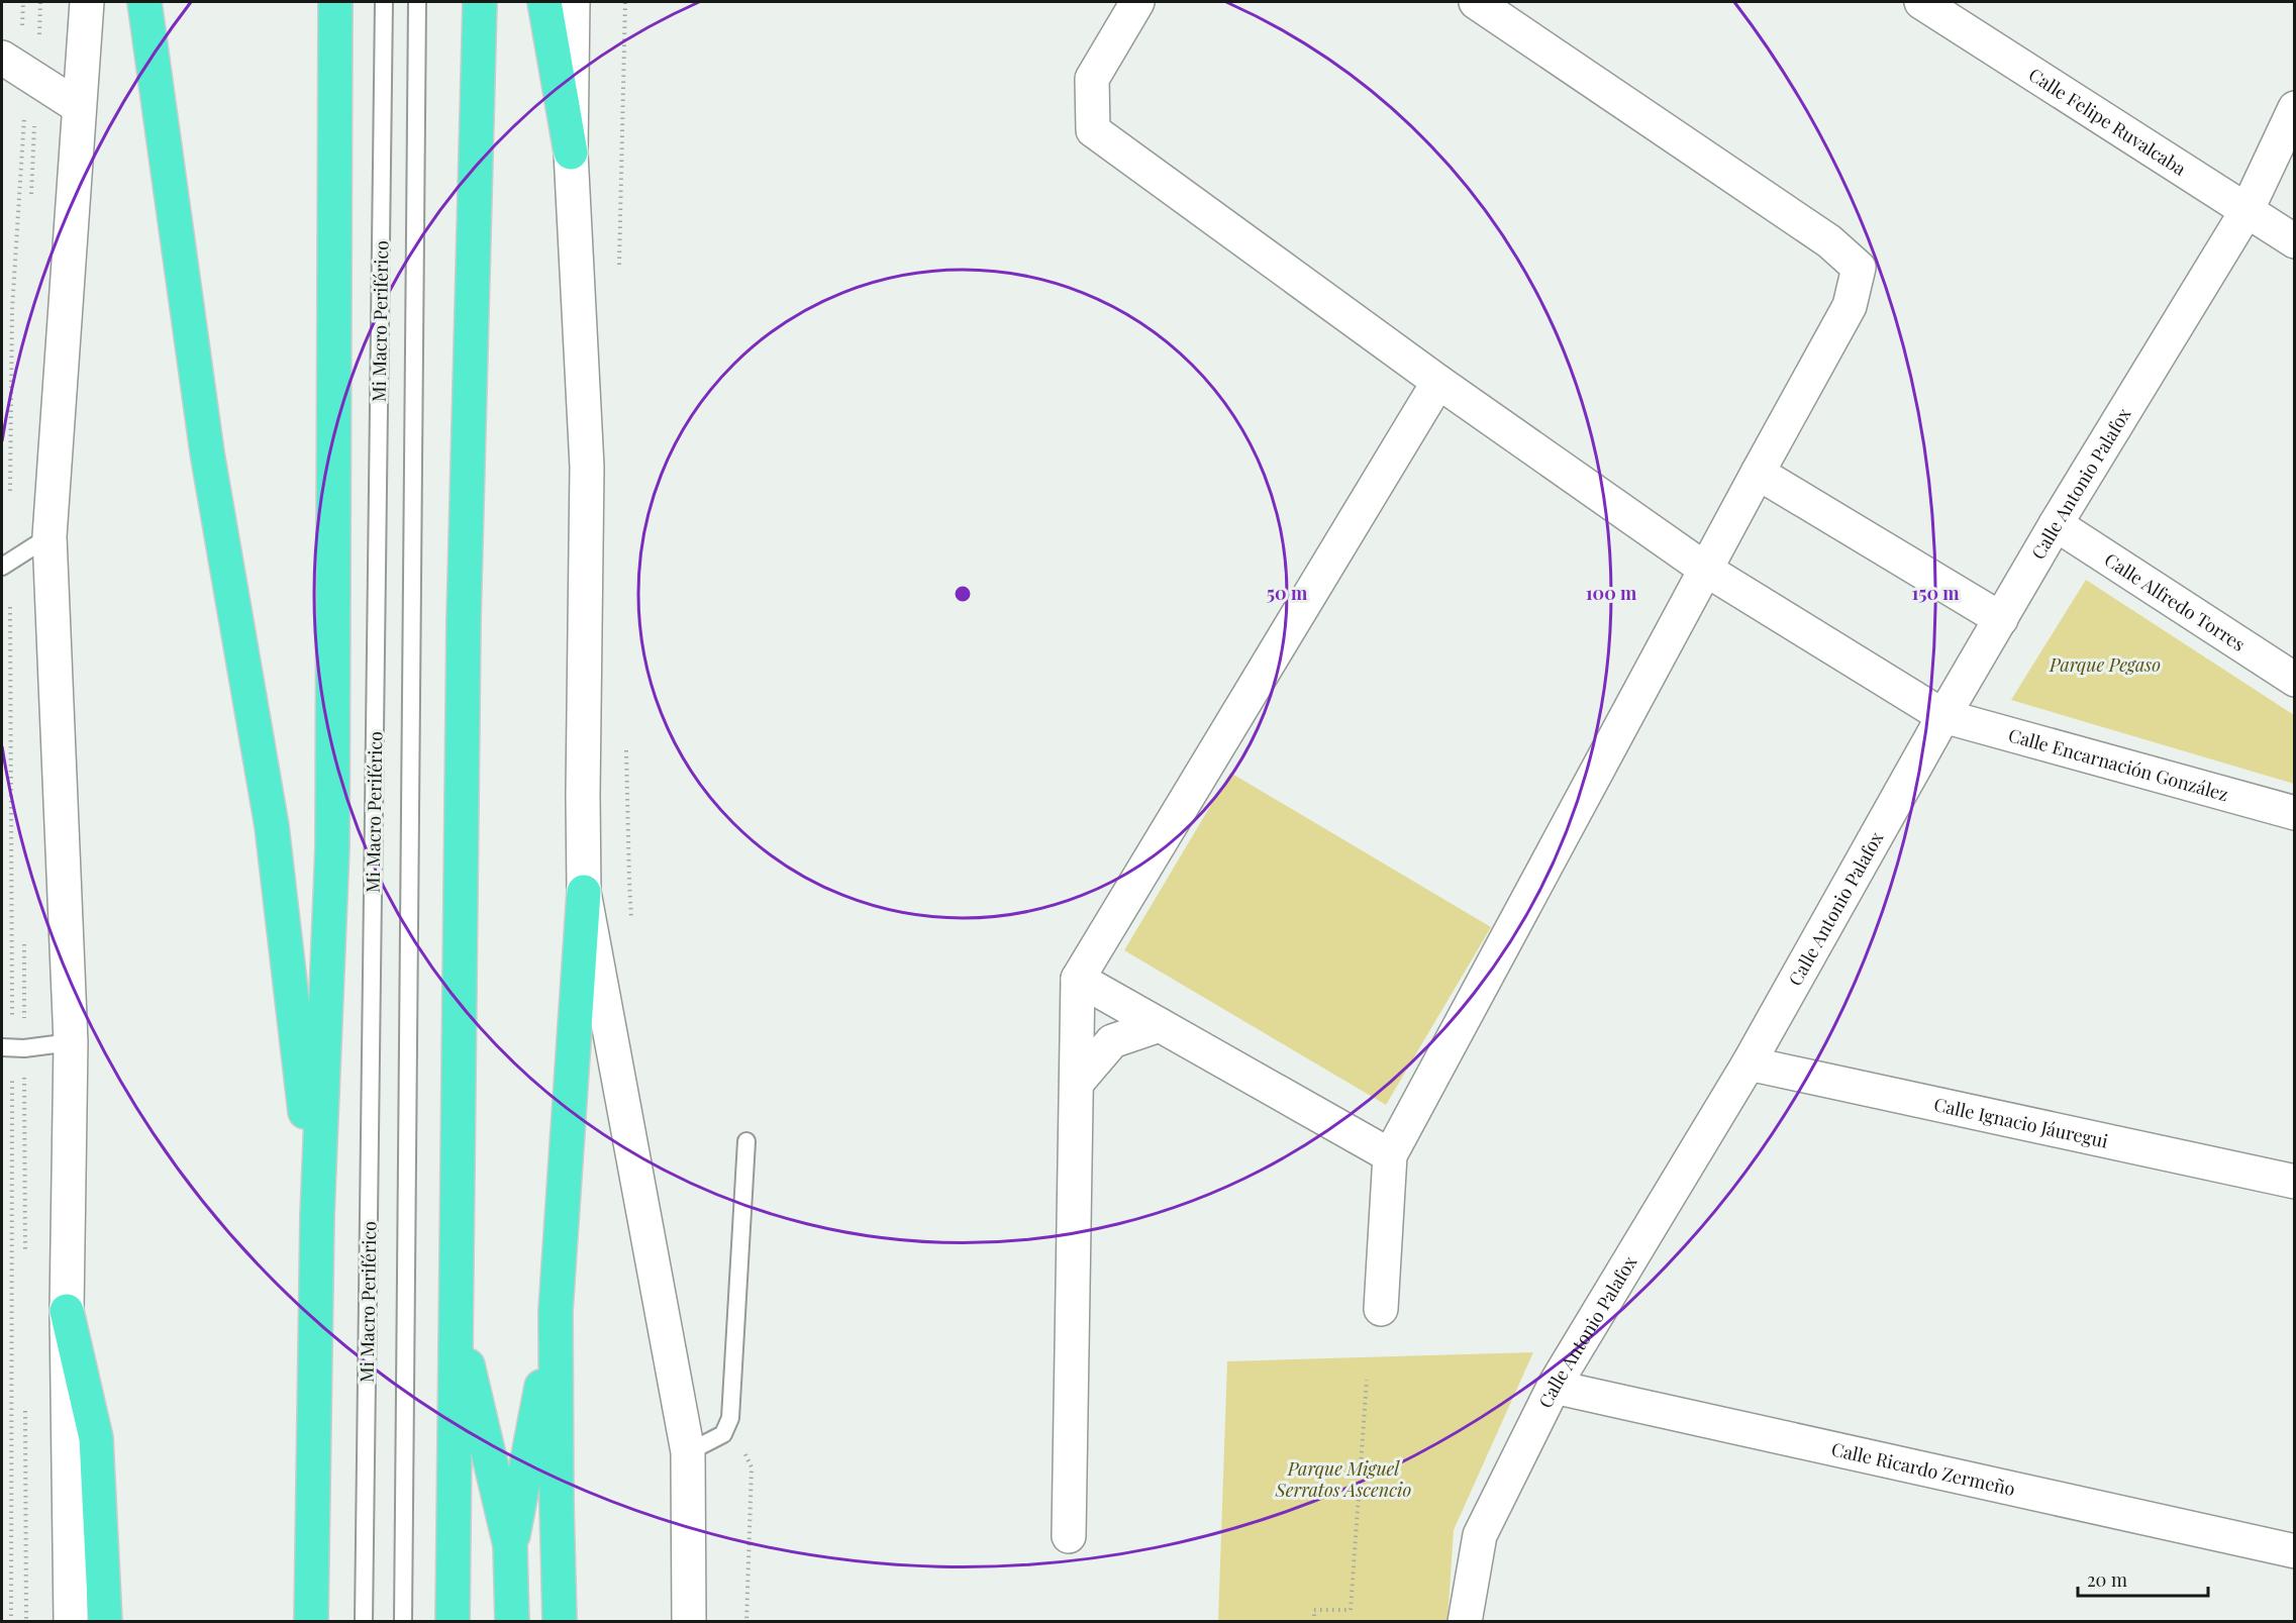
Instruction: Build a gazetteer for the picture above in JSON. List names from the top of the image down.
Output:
{
  "streets": {
    "street": [
      "Calle Felipe Ruvalcaba",
      "Calle Antonio Palafox",
      "Calle Alfredo Torres",
      "Calle Encarnación González",
      "Calle Ignacio Jáuregui",
      "Calle Ricardo Zermeño"
    ],
    "lane": ["Mi Macro Periférico"]
  },
  "crossings": [
    ["Calle Felipe Ruvalcaba", "Calle Antonio Palafox"],
    ["Calle Antonio Palafox", "Calle Alfredo Torres"],
    ["Calle Antonio Palafox", "Calle Encarnación González"],
    ["Calle Antonio Palafox", "Calle Ignacio Jáuregui"],
    ["Calle Antonio Palafox", "Calle Ricardo Zermeño"]
  ],
  "parks": ["Parque Pegaso", "Parque Miguel Serratos Ascencio"],
  "scale_bar": "20 m",
  "rings": ["50 m", "100 m", "150 m"]
}
